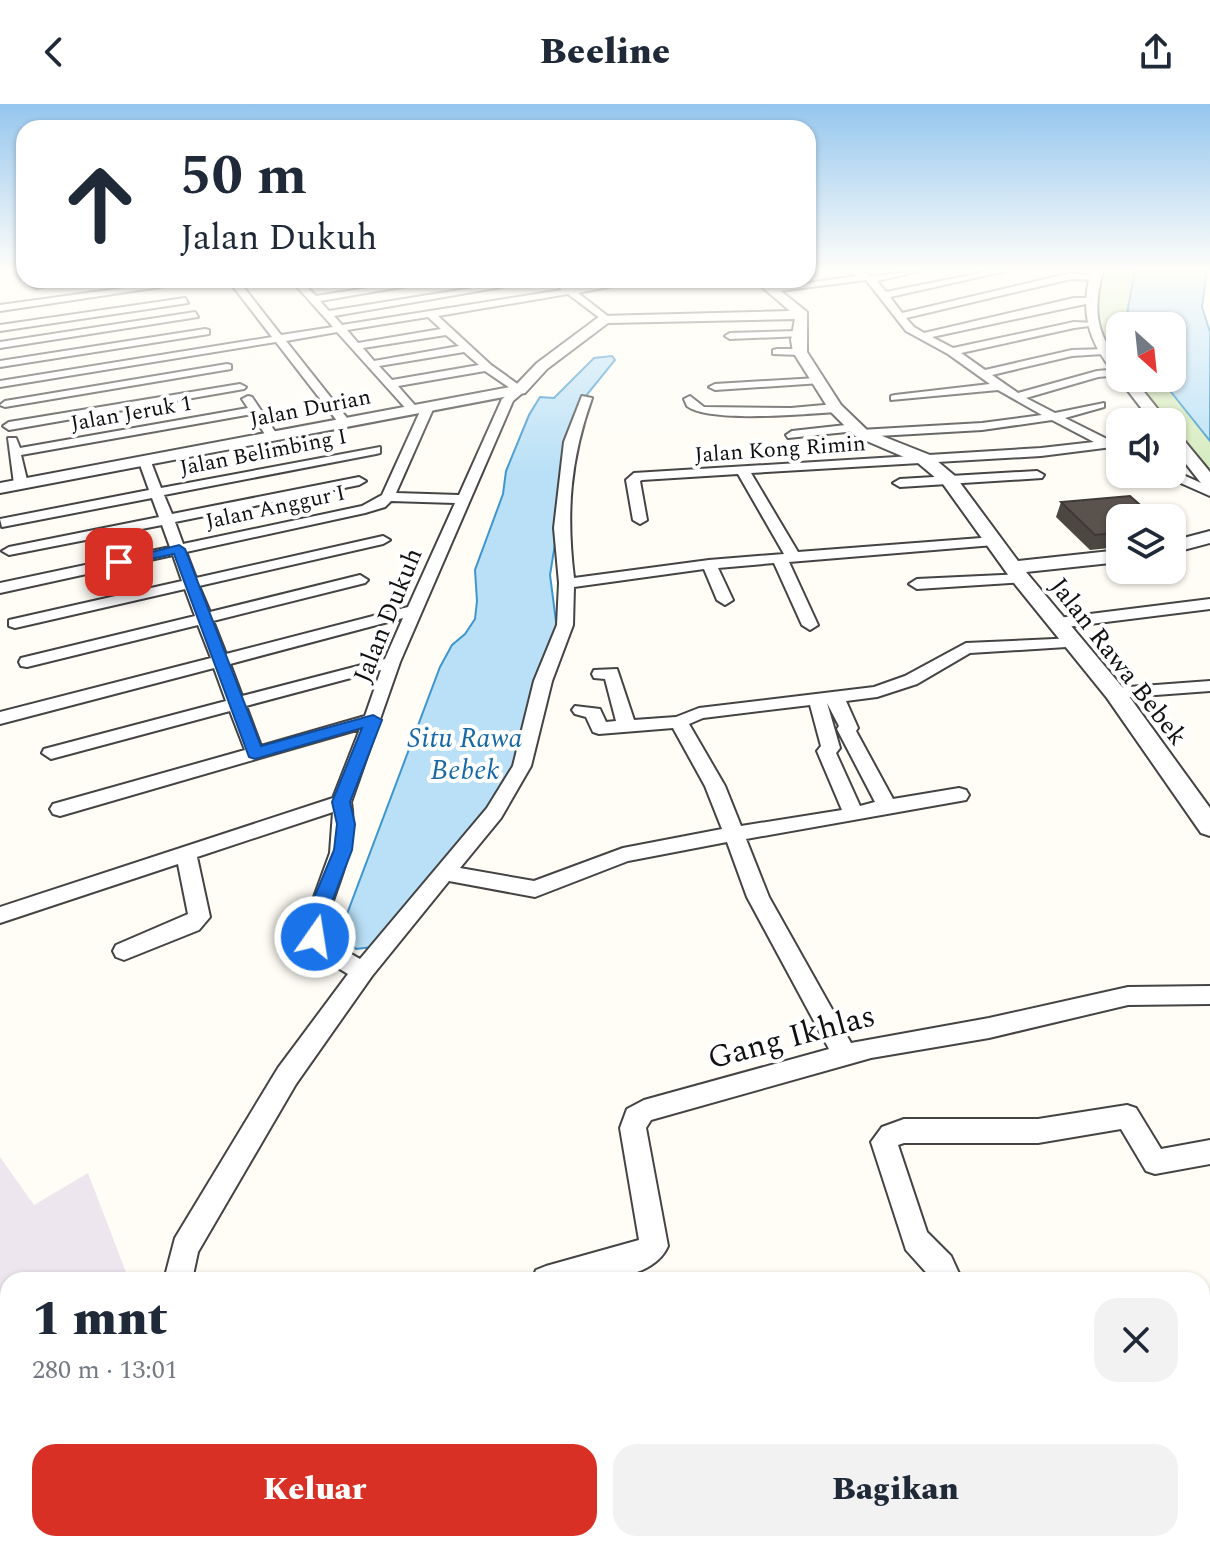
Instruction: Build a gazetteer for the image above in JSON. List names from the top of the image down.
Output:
{
  "streets": {
    "street": [
      "Jalan Durian",
      "Jalan Jeruk 1",
      "Jalan Kong Rimin",
      "Jalan Belimbing I",
      "Jalan Anggur I",
      "Jalan Dukuh",
      "Jalan Rawa Bebek",
      "Gang Ikhlas"
    ]
  },
  "crossings": [
    ["Jalan Durian", "Jalan Dukuh"],
    ["Jalan Kong Rimin", "Jalan Rawa Bebek"],
    ["Jalan Anggur I", "Jalan Dukuh"]
  ],
  "water": ["Situ Rawa Bebek"],
  "north": "bottom right",
  "page": {
    "header": "Beeline",
    "turn": ["50 m", "Jalan Dukuh"],
    "heading": ["1 mnt", "280 m · 13:01"],
    "buttons": ["Keluar", "Bagikan"]
  }
}
